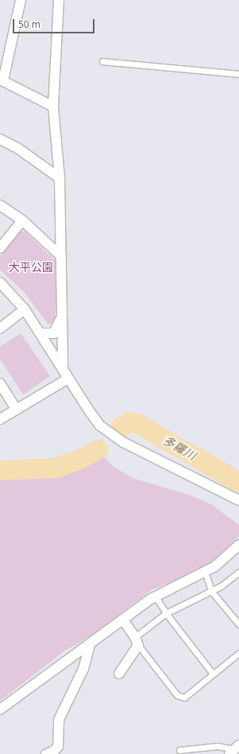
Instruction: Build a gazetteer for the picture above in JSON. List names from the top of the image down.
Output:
{
  "water": ["多羅川"],
  "parks": ["大平公園"],
  "scale_bar": "50 m"
}
